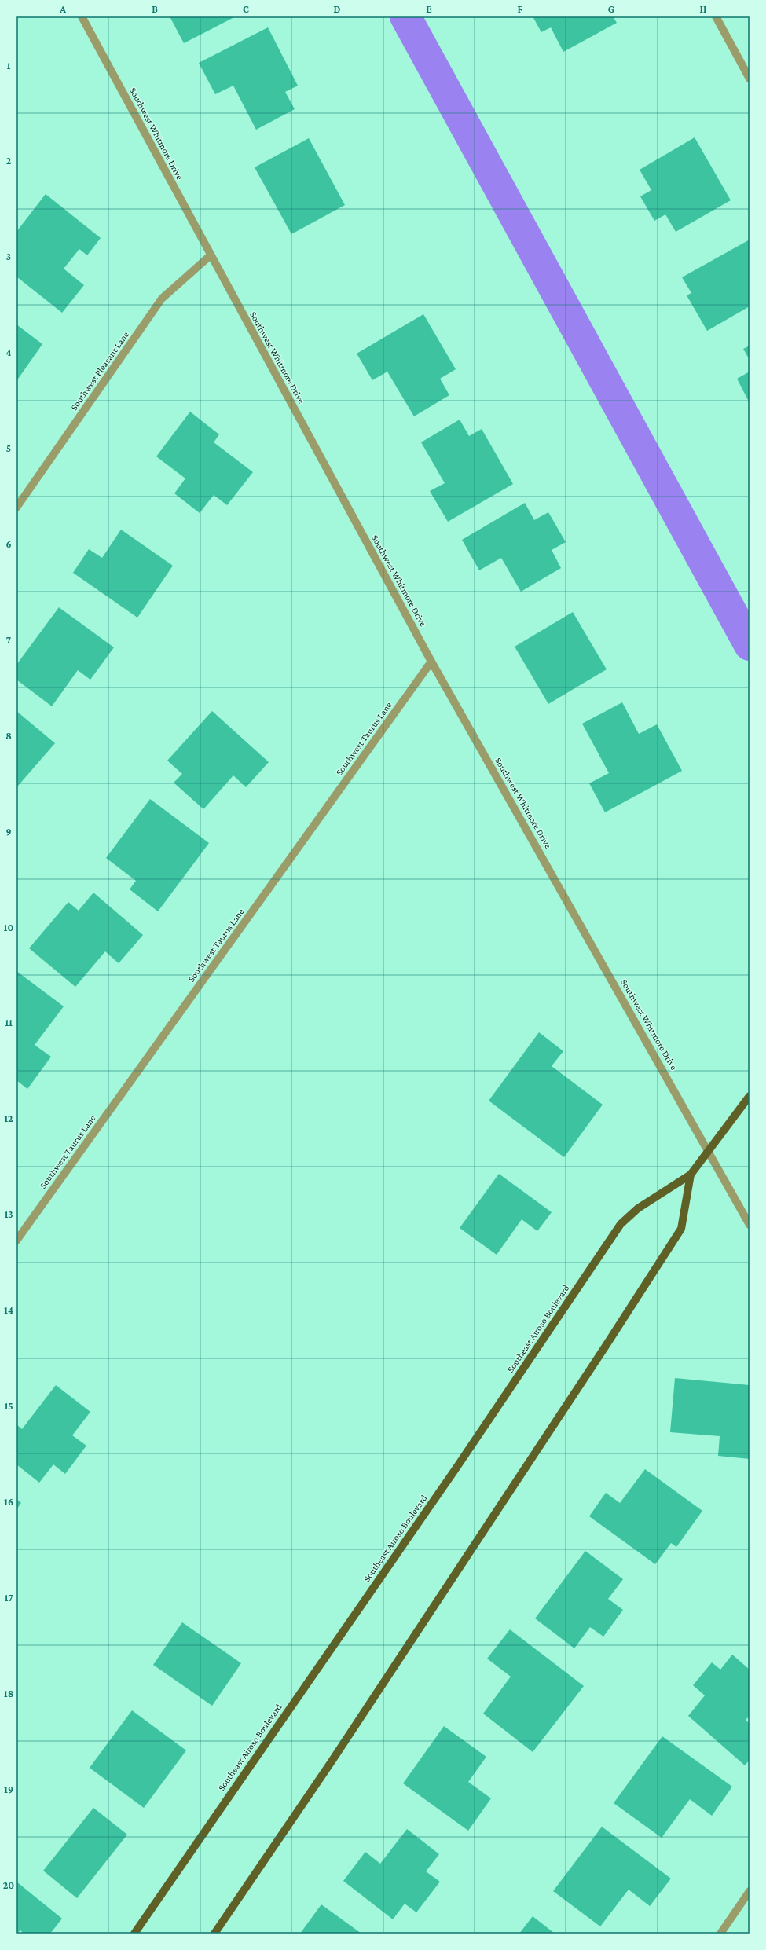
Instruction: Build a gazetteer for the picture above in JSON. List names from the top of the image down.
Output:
{
  "streets": {
    "main road": ["Southeast Airoso Boulevard"],
    "street": ["Southwest Whitmore Drive", "Southwest Pleasant Lane", "Southwest Taurus Lane"]
  },
  "crossings": [
    ["Southwest Whitmore Drive", "Southwest Pleasant Lane"],
    ["Southwest Whitmore Drive", "Southwest Taurus Lane"],
    ["Southwest Whitmore Drive", "Southeast Airoso Boulevard"]
  ],
  "grid": {
    "columns": [
      "A",
      "B",
      "C",
      "D",
      "E",
      "F",
      "G",
      "H"
    ],
    "rows": [
      "1",
      "2",
      "3",
      "4",
      "5",
      "6",
      "7",
      "8",
      "9",
      "10",
      "11",
      "12",
      "13",
      "14",
      "15",
      "16",
      "17",
      "18",
      "19",
      "20"
    ]
  }
}
